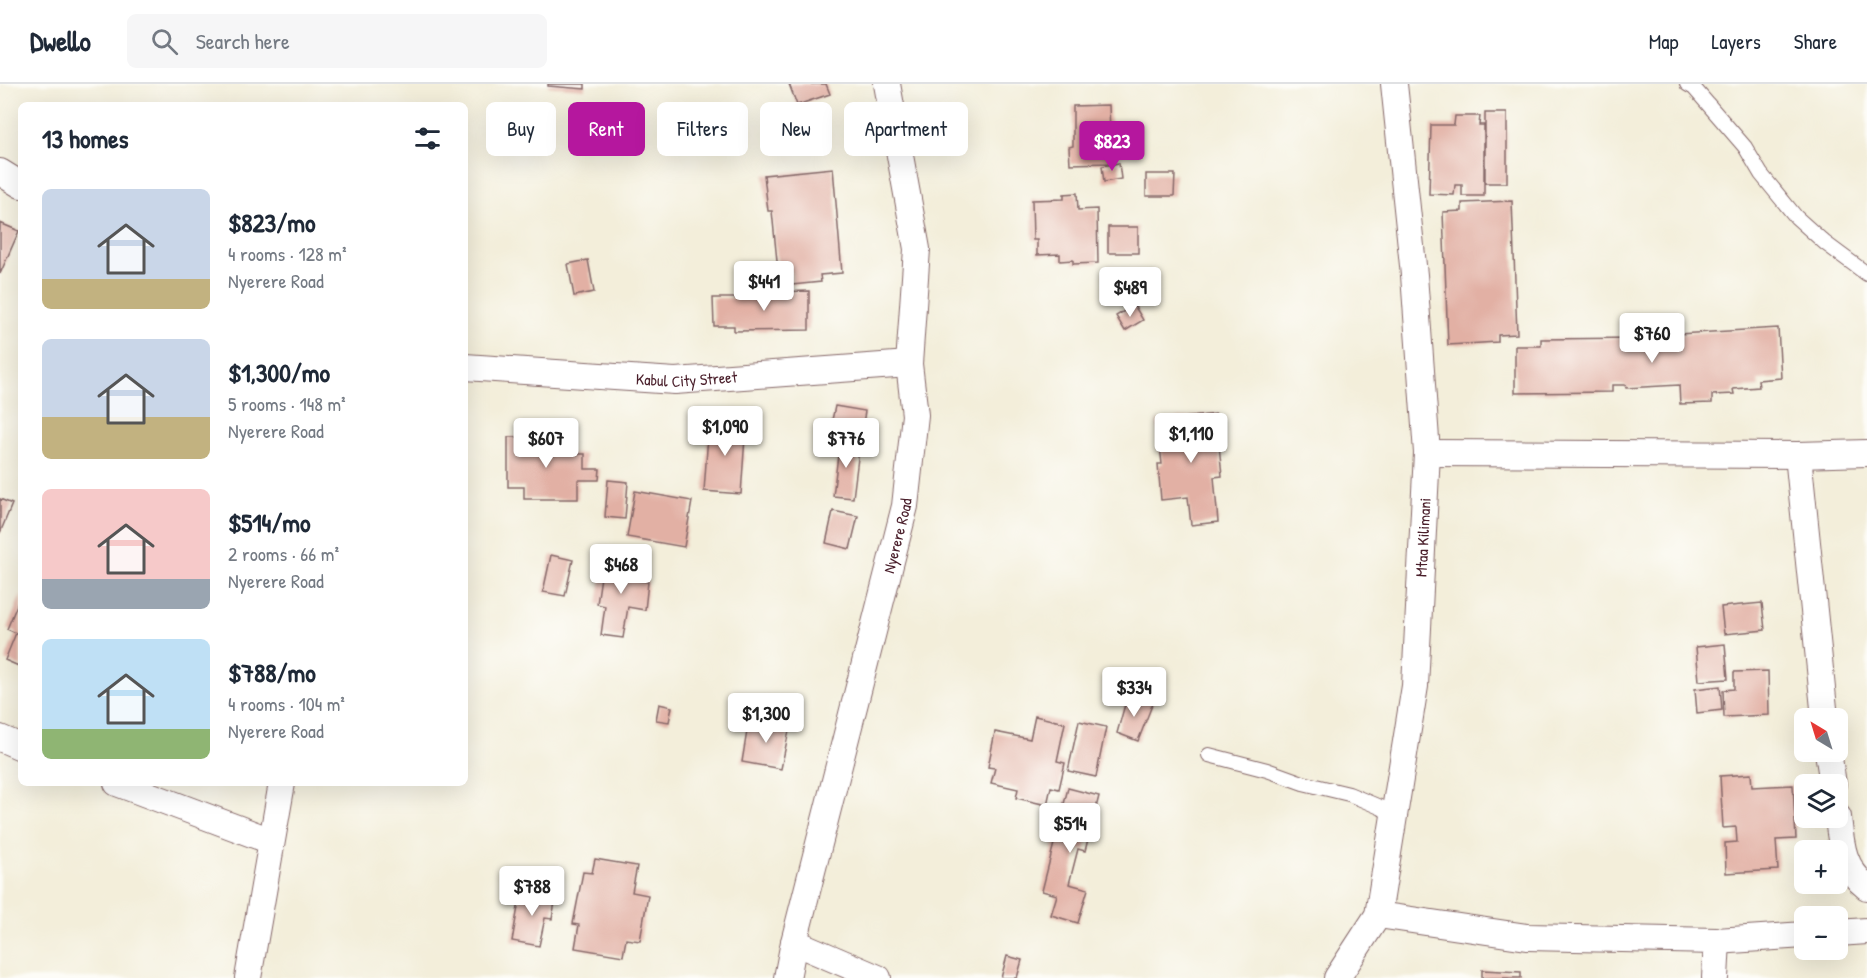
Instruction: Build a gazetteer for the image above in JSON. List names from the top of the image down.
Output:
{
  "streets": {
    "street": ["Kabul City Street", "Nyerere Road", "Mtaa Kilimani"]
  },
  "crossings": [
    ["Kabul City Street", "Nyerere Road"]
  ],
  "north": "top left",
  "page": {
    "header": "Dwello",
    "search": "Search here",
    "nav": ["Map", "Layers", "Share"],
    "chip": [
      "Buy",
      "Rent",
      "Filters",
      "New",
      "Apartment"
    ],
    "heading": "13 homes",
    "price": [
      "$823",
      "$441",
      "$489",
      "$760",
      "$1,090",
      "$1,110",
      "$607",
      "$776",
      "$468",
      "$334",
      "$1,300",
      "$514",
      "$788"
    ],
    "list": [
      {
        "name": "$823/mo",
        "note": "4 rooms · 128 m² · Nyerere Road"
      },
      {
        "name": "$1,300/mo",
        "note": "5 rooms · 148 m² · Nyerere Road"
      },
      {
        "name": "$514/mo",
        "note": "2 rooms · 66 m² · Nyerere Road"
      },
      {
        "name": "$788/mo",
        "note": "4 rooms · 104 m² · Nyerere Road"
      }
    ],
    "map_buttons": ["+", "−"]
  }
}
